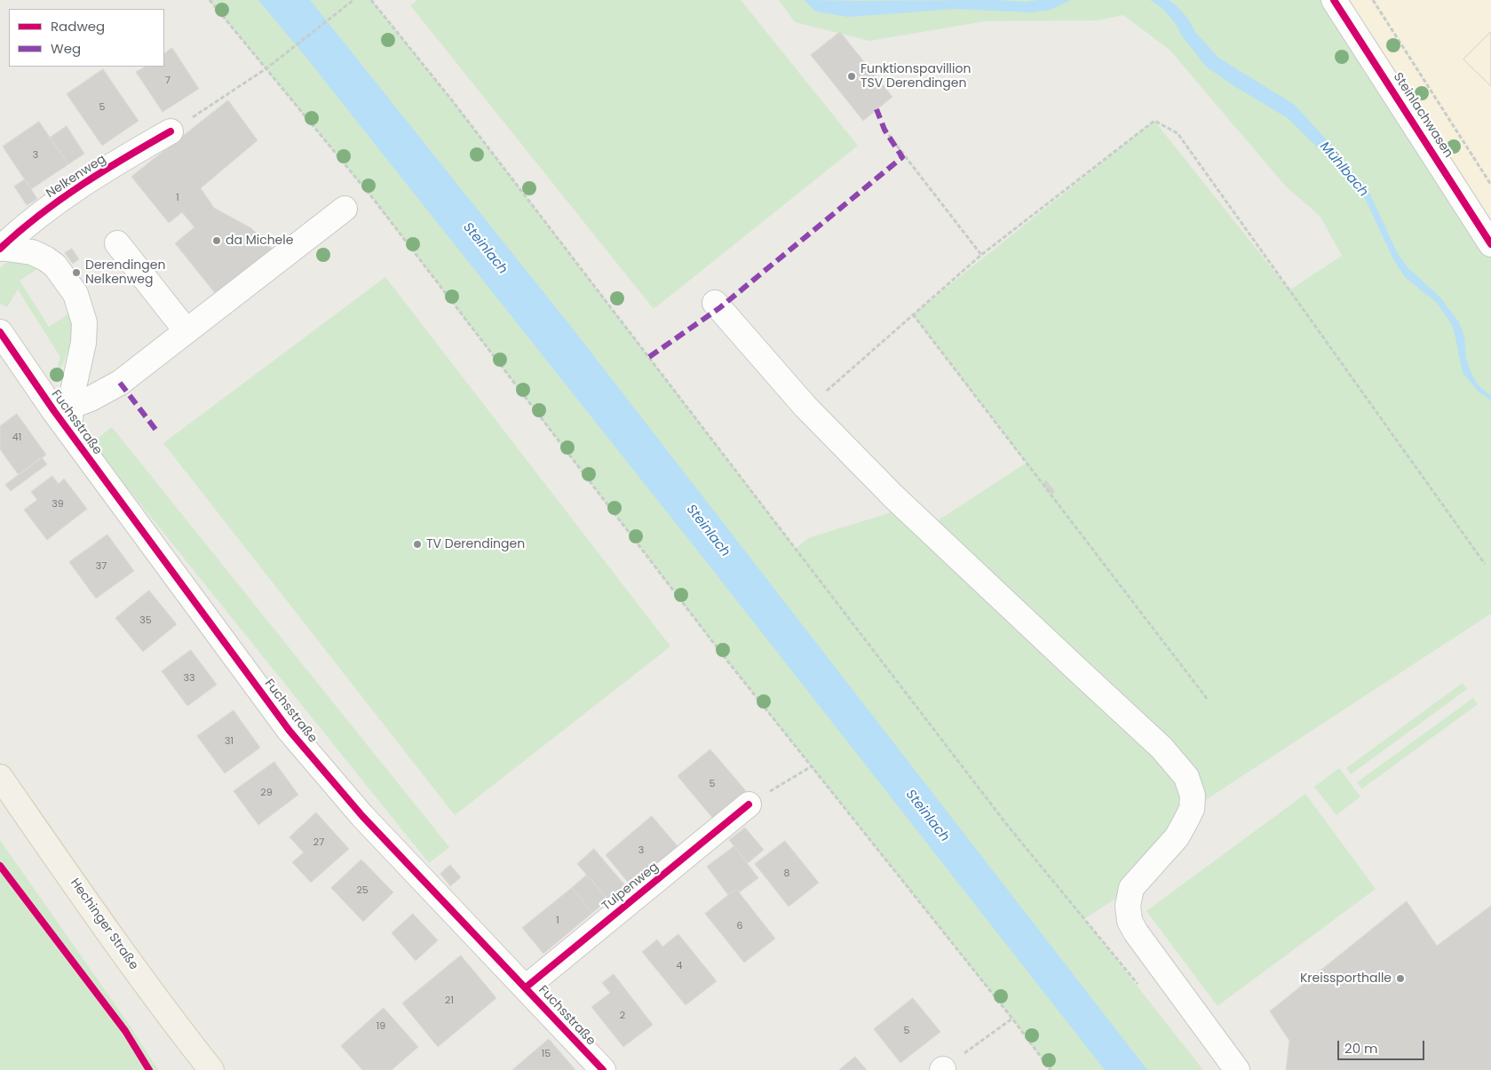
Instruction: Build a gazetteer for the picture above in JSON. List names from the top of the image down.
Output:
{
  "streets": {
    "main road": ["Hechinger Straße"],
    "street": [
      "Steinlachwasen",
      "Nelkenweg",
      "Fuchsstraße",
      "Tulpenweg"
    ]
  },
  "crossings": [
    ["Fuchsstraße", "Tulpenweg"]
  ],
  "water": ["Mühlbach", "Steinlach"],
  "places": [
    "Funktionspavillion TSV Derendingen",
    "da Michele",
    "Derendingen Nelkenweg",
    "TV Derendingen",
    "Kreissporthalle"
  ],
  "house_numbers": [
    "7",
    "5",
    "3",
    "1",
    "41",
    "39",
    "37",
    "35",
    "33",
    "31",
    "5",
    "29",
    "27",
    "3",
    "8",
    "25",
    "1",
    "6",
    "4",
    "21",
    "2",
    "19",
    "5",
    "15"
  ],
  "legend": ["Radweg", "Weg"],
  "scale_bar": "20 m"
}
